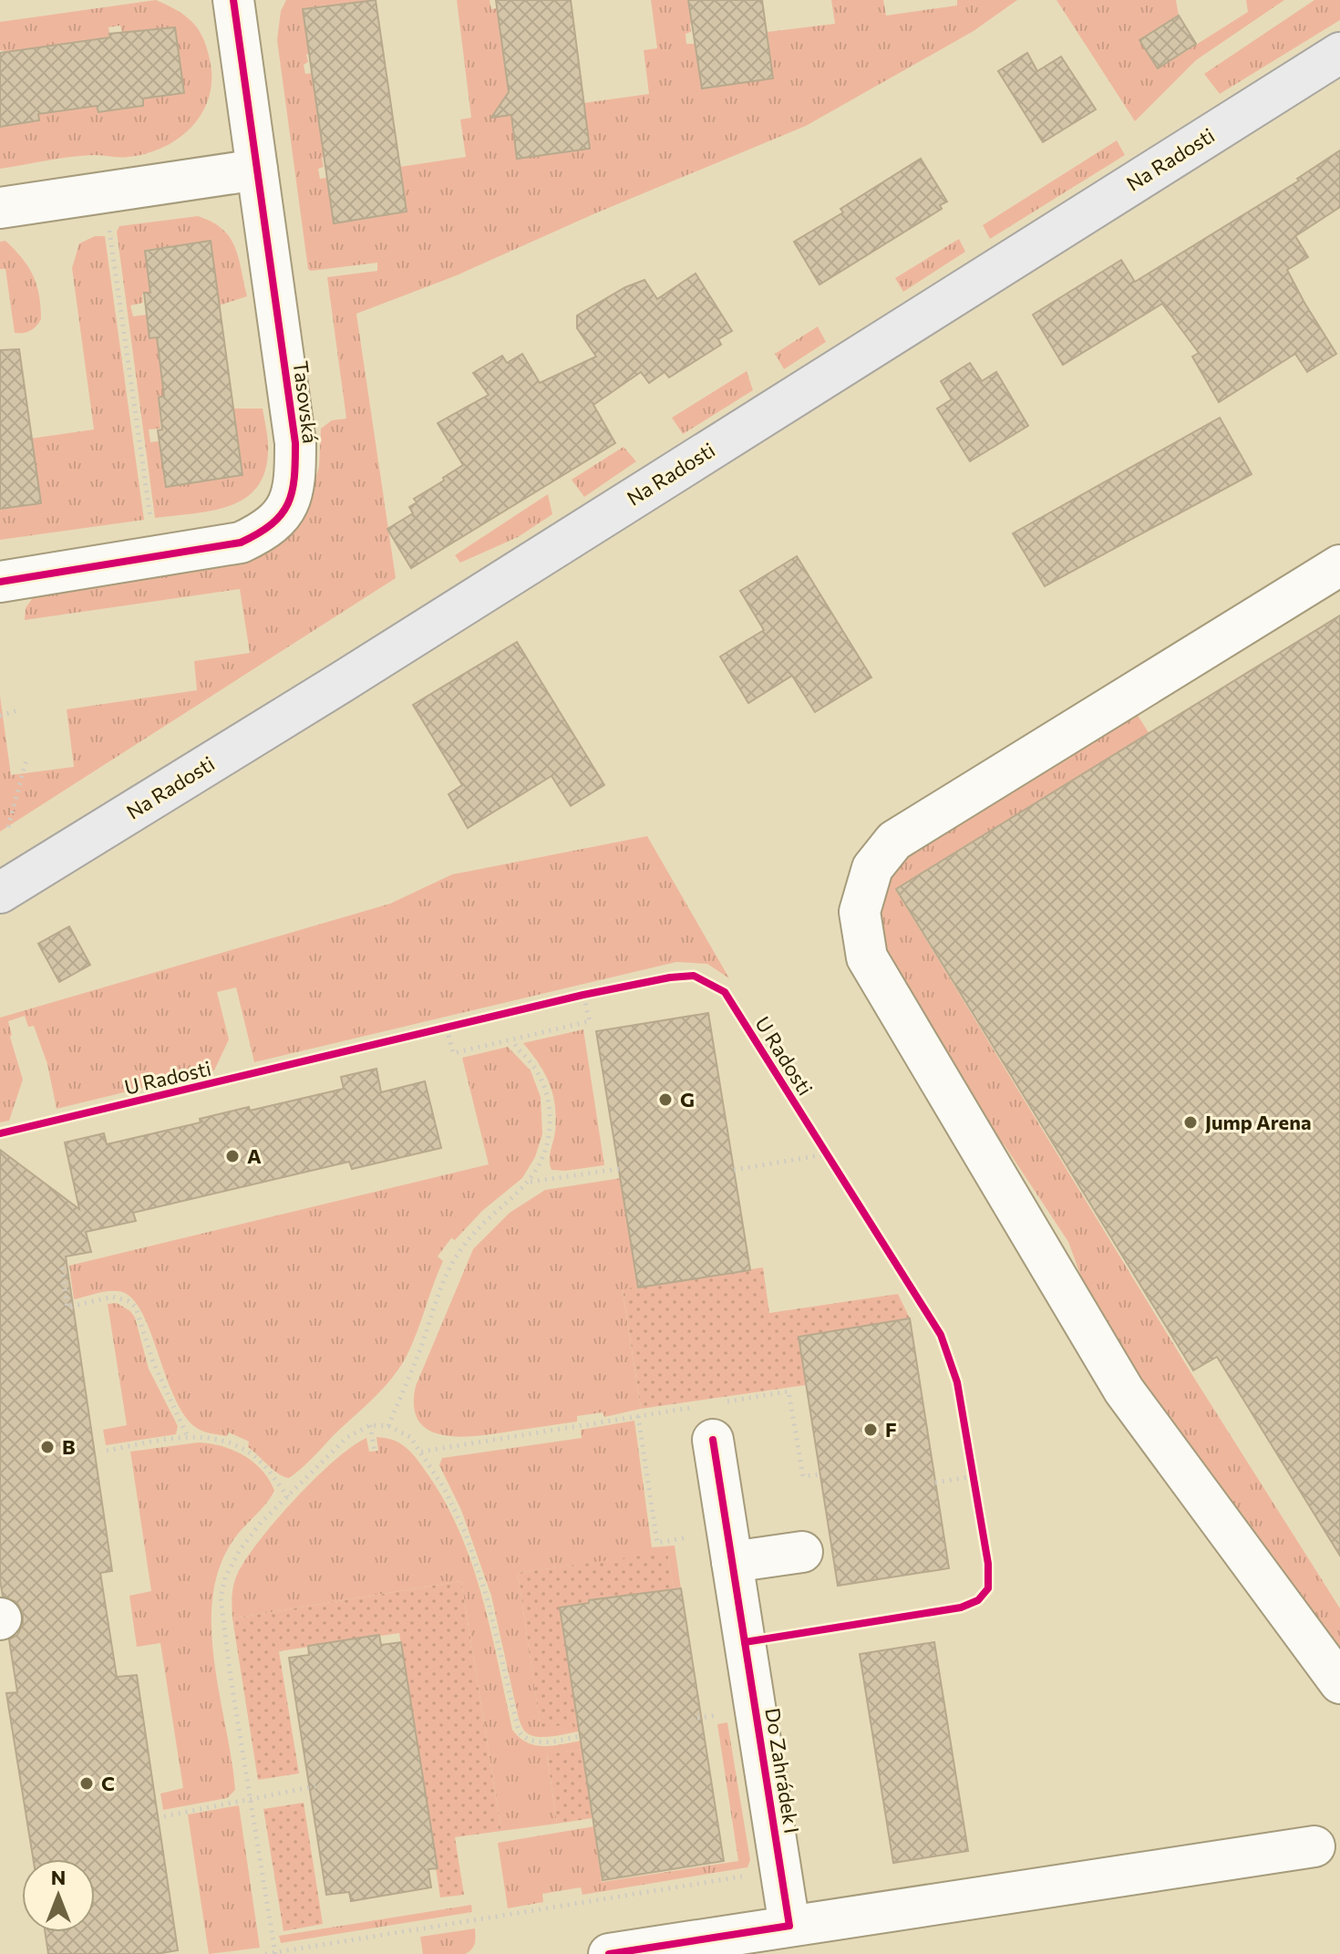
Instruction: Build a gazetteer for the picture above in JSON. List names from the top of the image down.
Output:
{
  "streets": {
    "main road": ["Na Radosti"],
    "street": ["Tasovská", "Do Zahrádek I"],
    "cycle path": ["U Radosti"]
  },
  "places": [
    "G",
    "Jump Arena",
    "A",
    "F",
    "B",
    "C"
  ],
  "north": "top"
}
